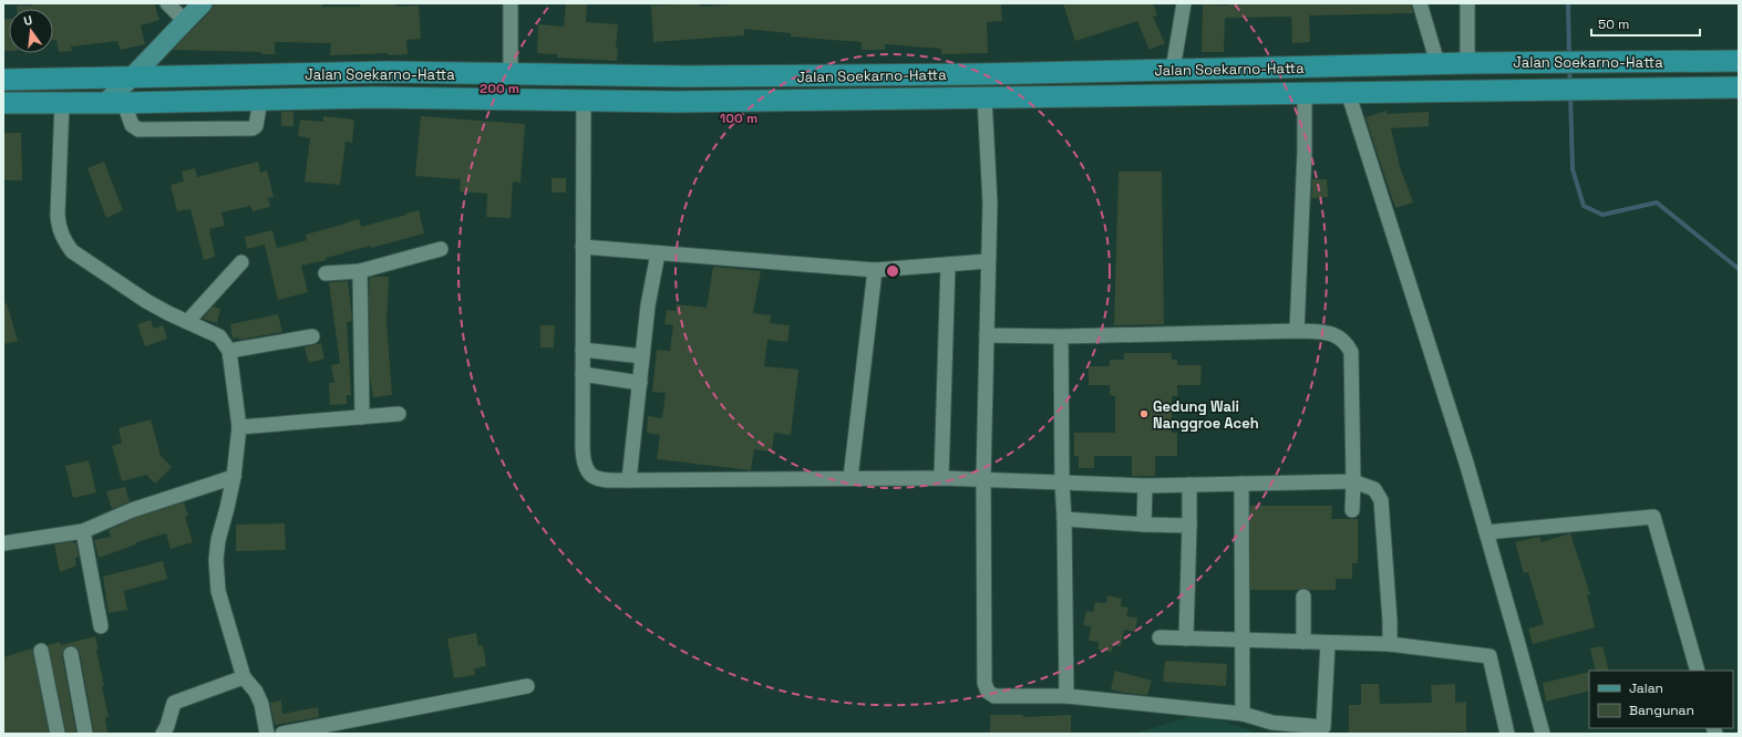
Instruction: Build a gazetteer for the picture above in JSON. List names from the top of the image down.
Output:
{
  "streets": {
    "highway": ["Jalan Soekarno-Hatta"]
  },
  "places": ["Gedung Wali Nanggroe Aceh"],
  "legend": ["Jalan", "Bangunan"],
  "scale_bar": "50 m",
  "north": "top",
  "rings": ["200 m", "100 m"]
}
